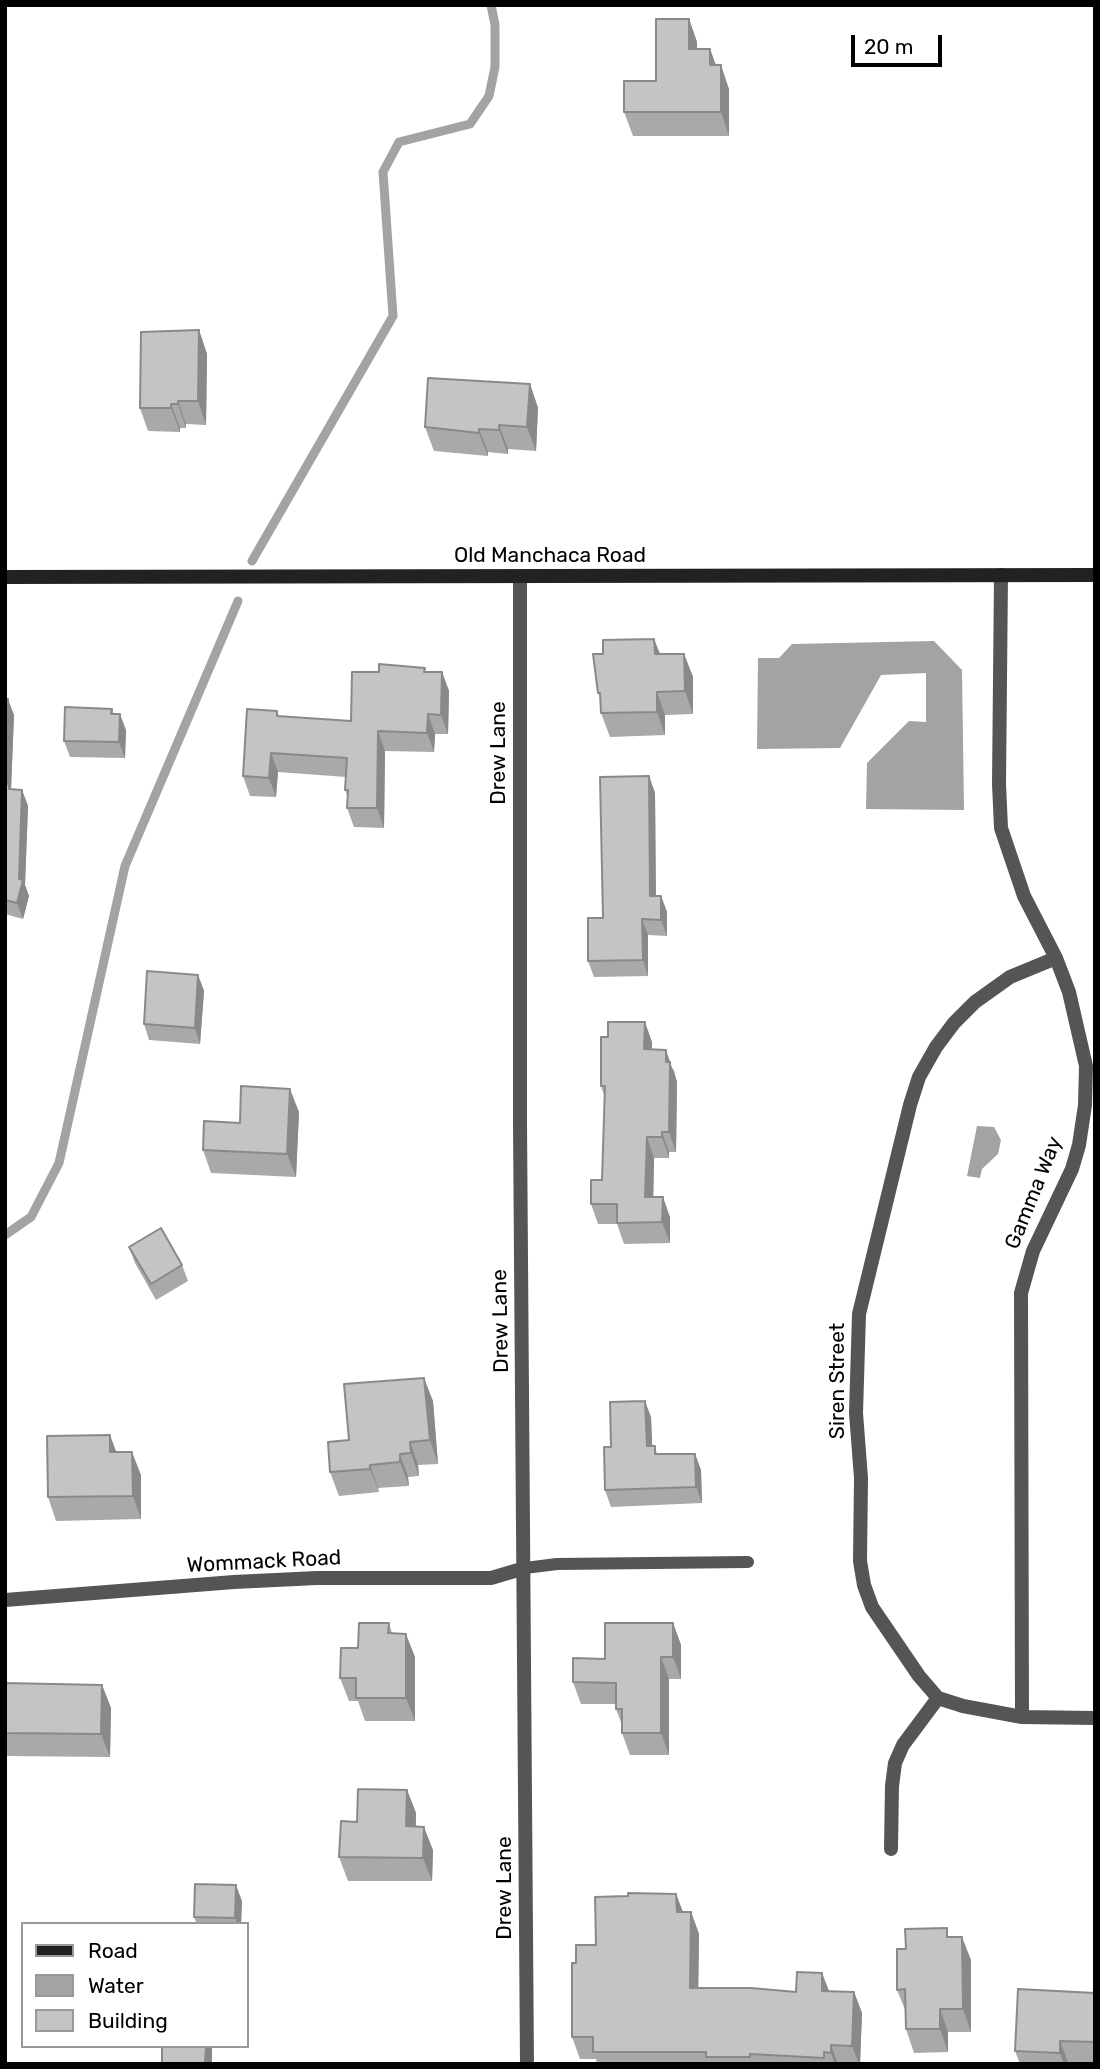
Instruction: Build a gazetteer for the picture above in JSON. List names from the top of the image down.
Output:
{
  "streets": {
    "street": [
      "Old Manchaca Road",
      "Drew Lane",
      "Gamma Way",
      "Siren Street",
      "Wommack Road"
    ]
  },
  "crossings": [
    ["Old Manchaca Road", "Drew Lane"],
    ["Old Manchaca Road", "Gamma Way"],
    ["Drew Lane", "Wommack Road"],
    ["Gamma Way", "Siren Street"]
  ],
  "legend": ["Road", "Water", "Building"],
  "scale_bar": "20 m"
}
